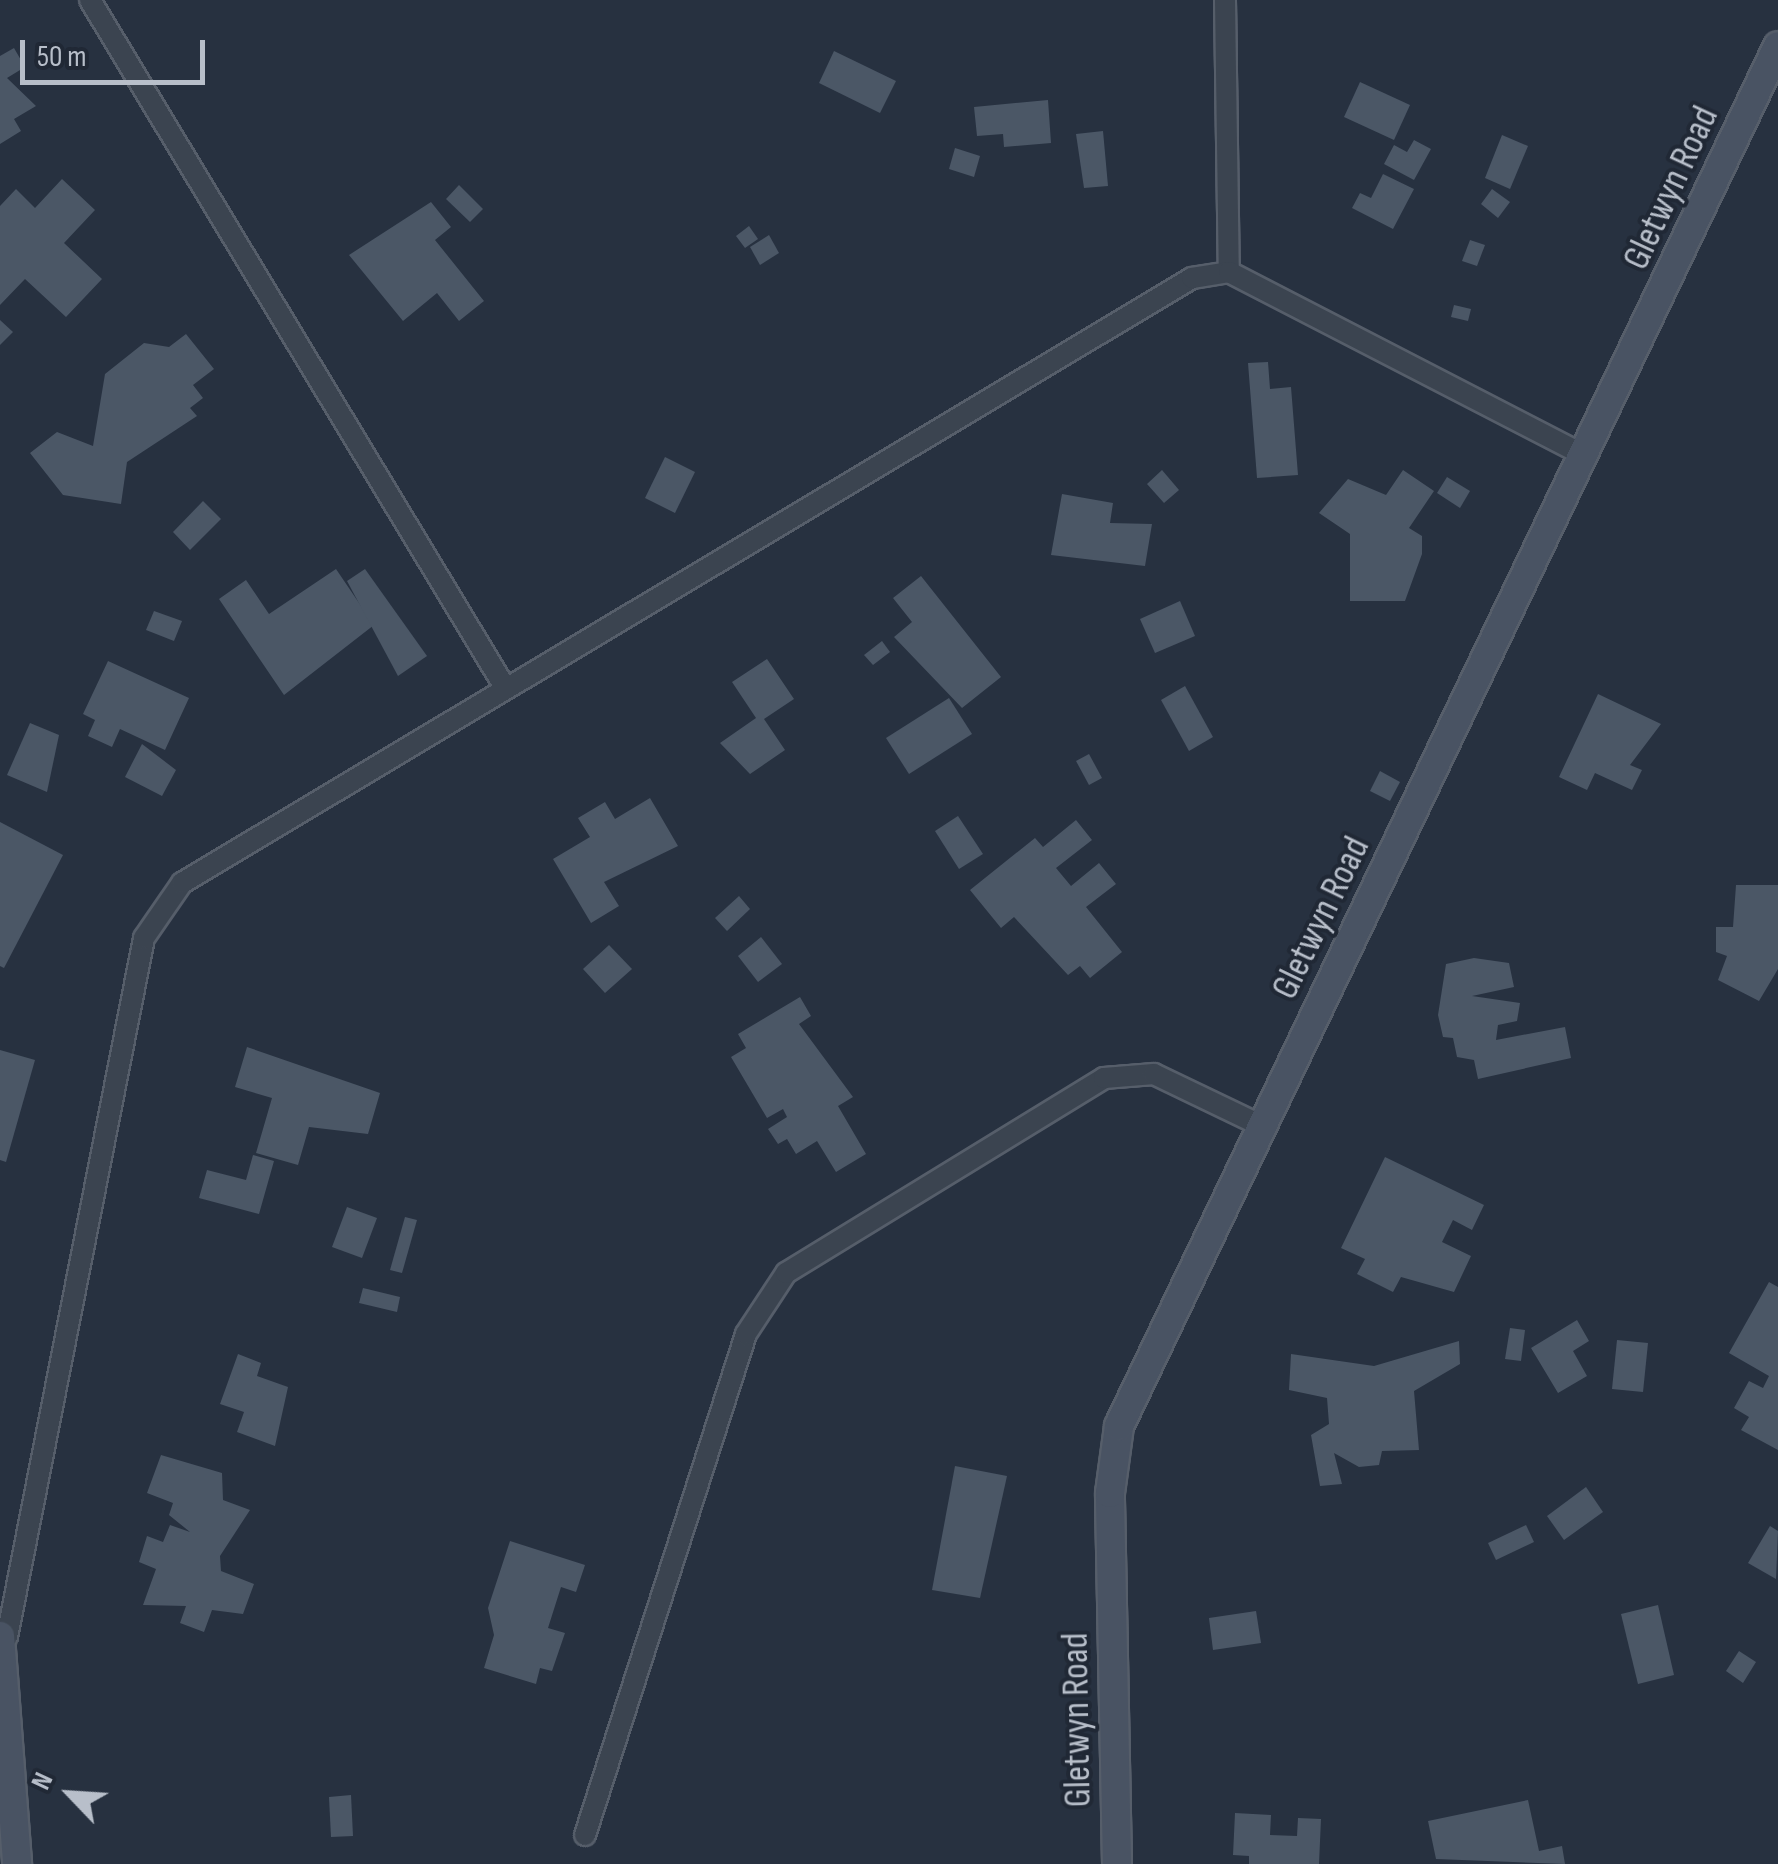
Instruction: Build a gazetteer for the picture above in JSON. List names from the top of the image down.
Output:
{
  "streets": {
    "street": ["Gletwyn Road"]
  },
  "scale_bar": "50 m",
  "north": "top left"
}
